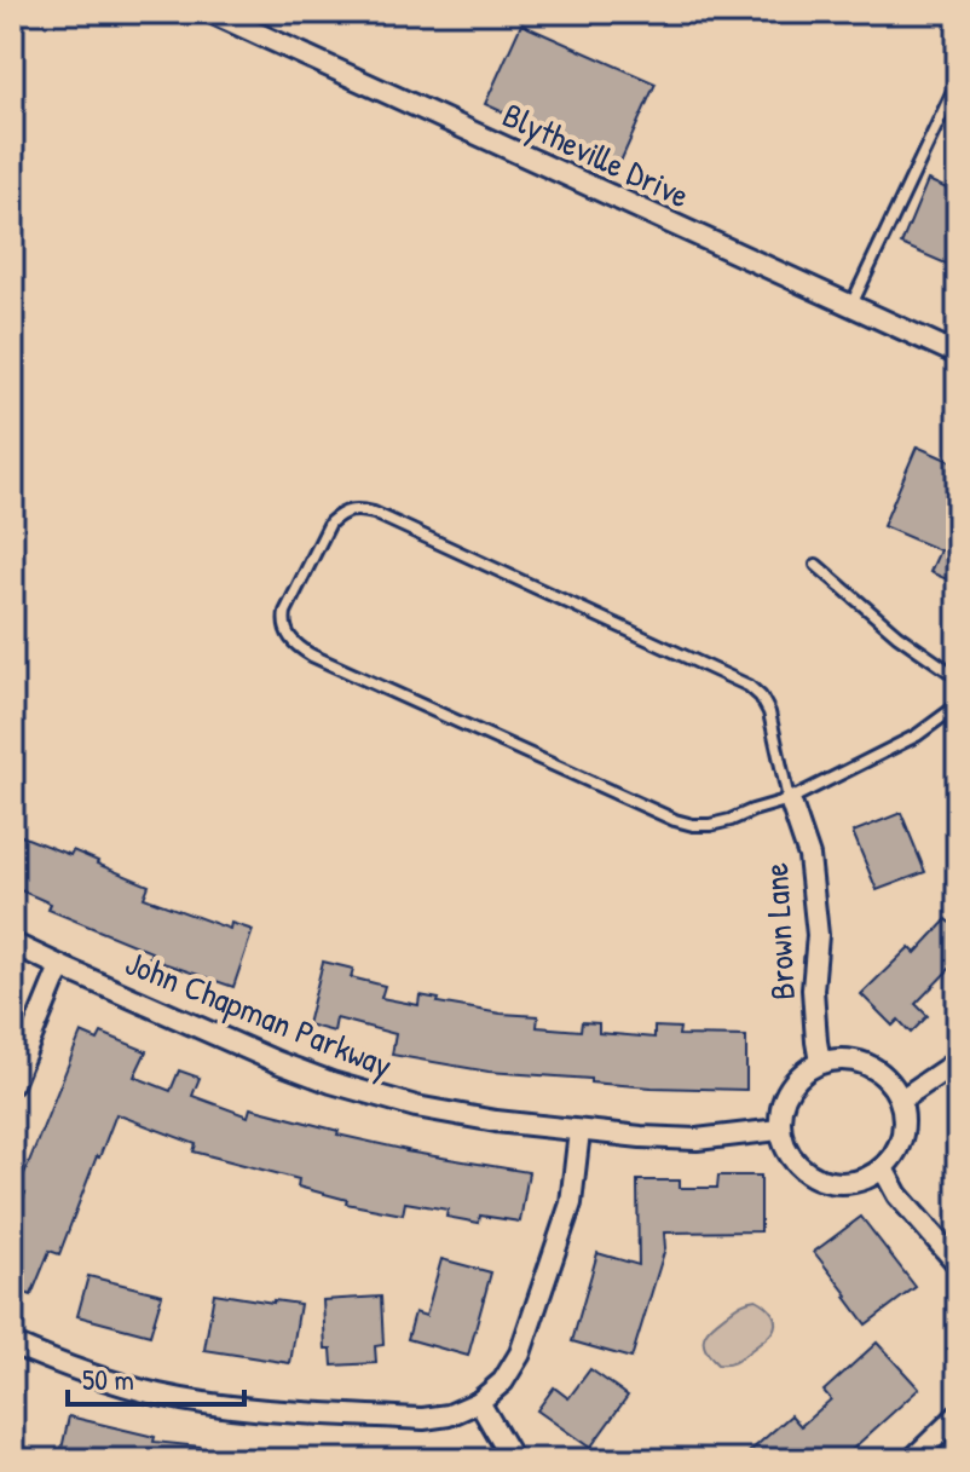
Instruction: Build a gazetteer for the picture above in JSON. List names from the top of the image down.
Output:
{
  "streets": {
    "street": ["Blytheville Drive", "Brown Lane", "John Chapman Parkway"]
  },
  "crossings": [
    ["Brown Lane", "John Chapman Parkway"]
  ],
  "scale_bar": "50 m"
}
